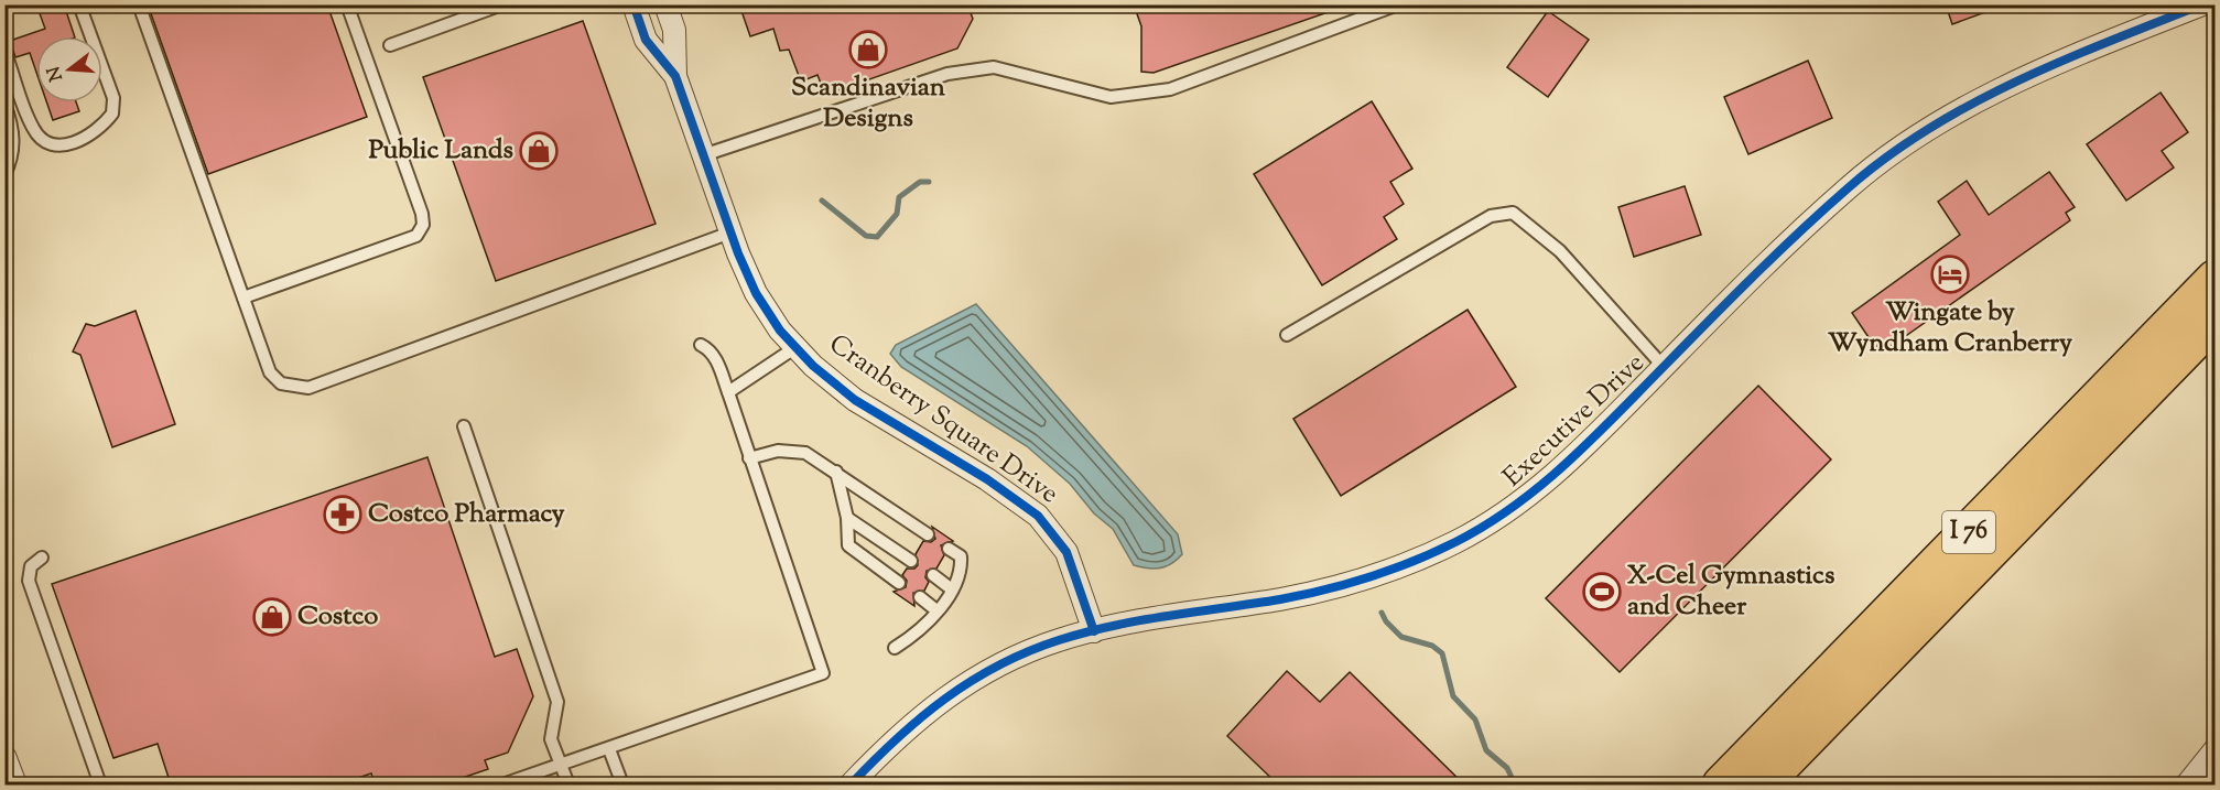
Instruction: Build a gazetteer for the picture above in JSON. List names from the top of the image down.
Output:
{
  "streets": {
    "highway": ["I 76"],
    "street": ["Cranberry Square Drive", "Executive Drive"]
  },
  "crossings": [
    ["Cranberry Square Drive", "Executive Drive"]
  ],
  "places": {
    "shop": ["Scandinavian Designs", "Public Lands", "Costco"],
    "hotel": ["Wingate by Wyndham Cranberry"],
    "pharmacy": ["Costco Pharmacy"],
    "sports": ["X-Cel Gymnastics and Cheer"]
  },
  "north": "left"
}
